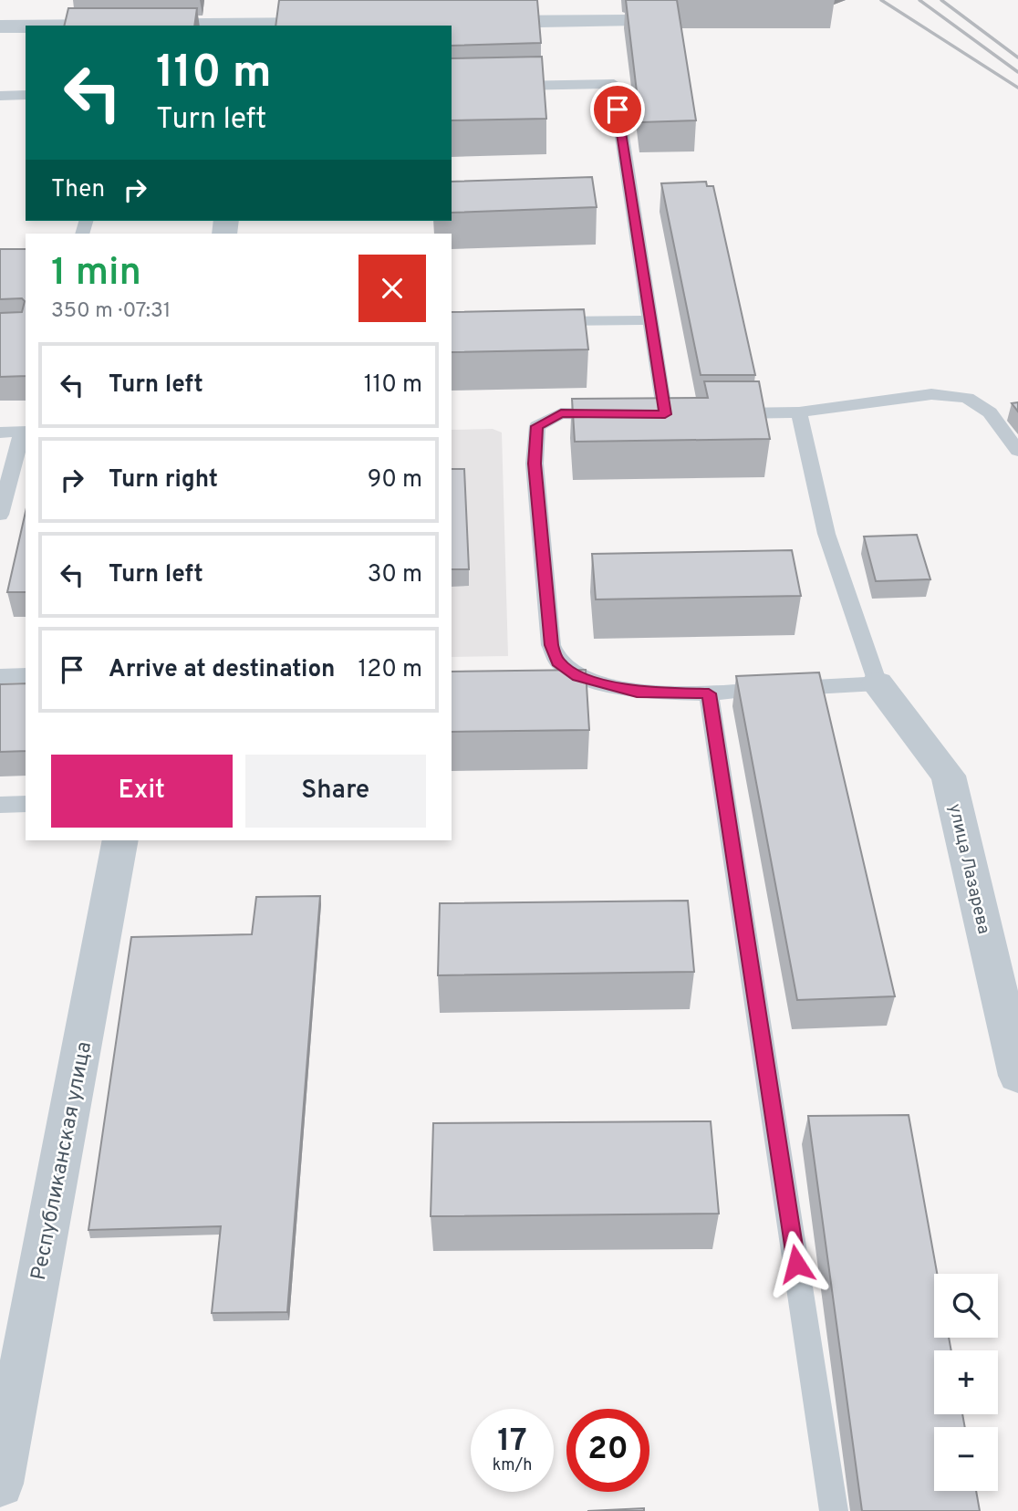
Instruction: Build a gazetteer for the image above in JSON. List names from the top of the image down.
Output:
{
  "streets": {
    "street": ["улица Лазарева", "Республиканская улица"]
  },
  "page": {
    "turn": ["110 m", "Turn left"],
    "then": "Then",
    "heading": ["1 min", "350 m · 07:31"],
    "list": [
      {
        "name": "Turn left",
        "value": "110 m"
      },
      {
        "name": "Turn right",
        "value": "90 m"
      },
      {
        "name": "Turn left",
        "value": "30 m"
      },
      {
        "name": "Arrive at destination",
        "value": "120 m"
      }
    ],
    "buttons": ["Exit", "Share"],
    "map_buttons": ["+", "−"],
    "speed": "17 km/h",
    "limit": "20"
  }
}
